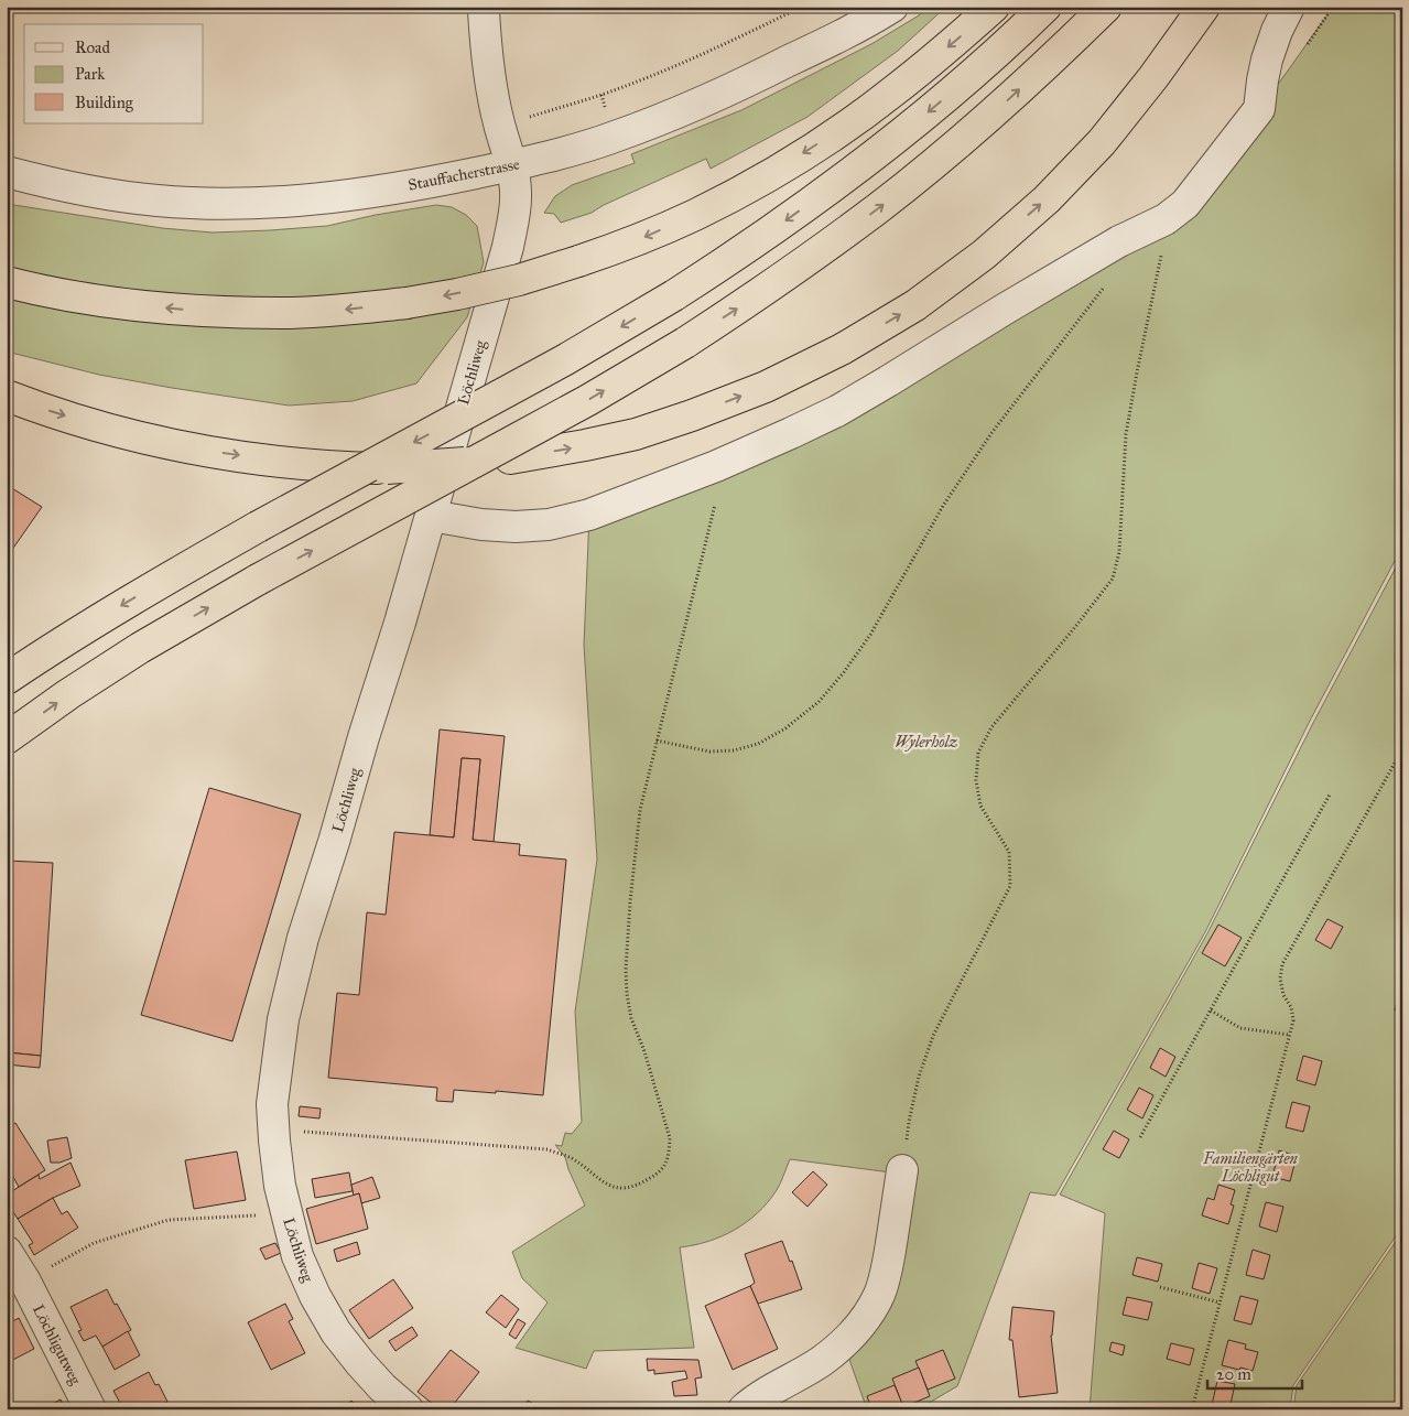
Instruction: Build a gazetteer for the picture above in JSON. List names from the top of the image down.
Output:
{
  "streets": {
    "street": ["Stauffacherstrasse", "Löchliweg", "Löchligutweg"]
  },
  "crossings": [
    ["Stauffacherstrasse", "Löchliweg"]
  ],
  "parks": ["Wylerholz", "Familiengärten Löchligut"],
  "legend": ["Road", "Park", "Building"],
  "scale_bar": "20 m"
}
